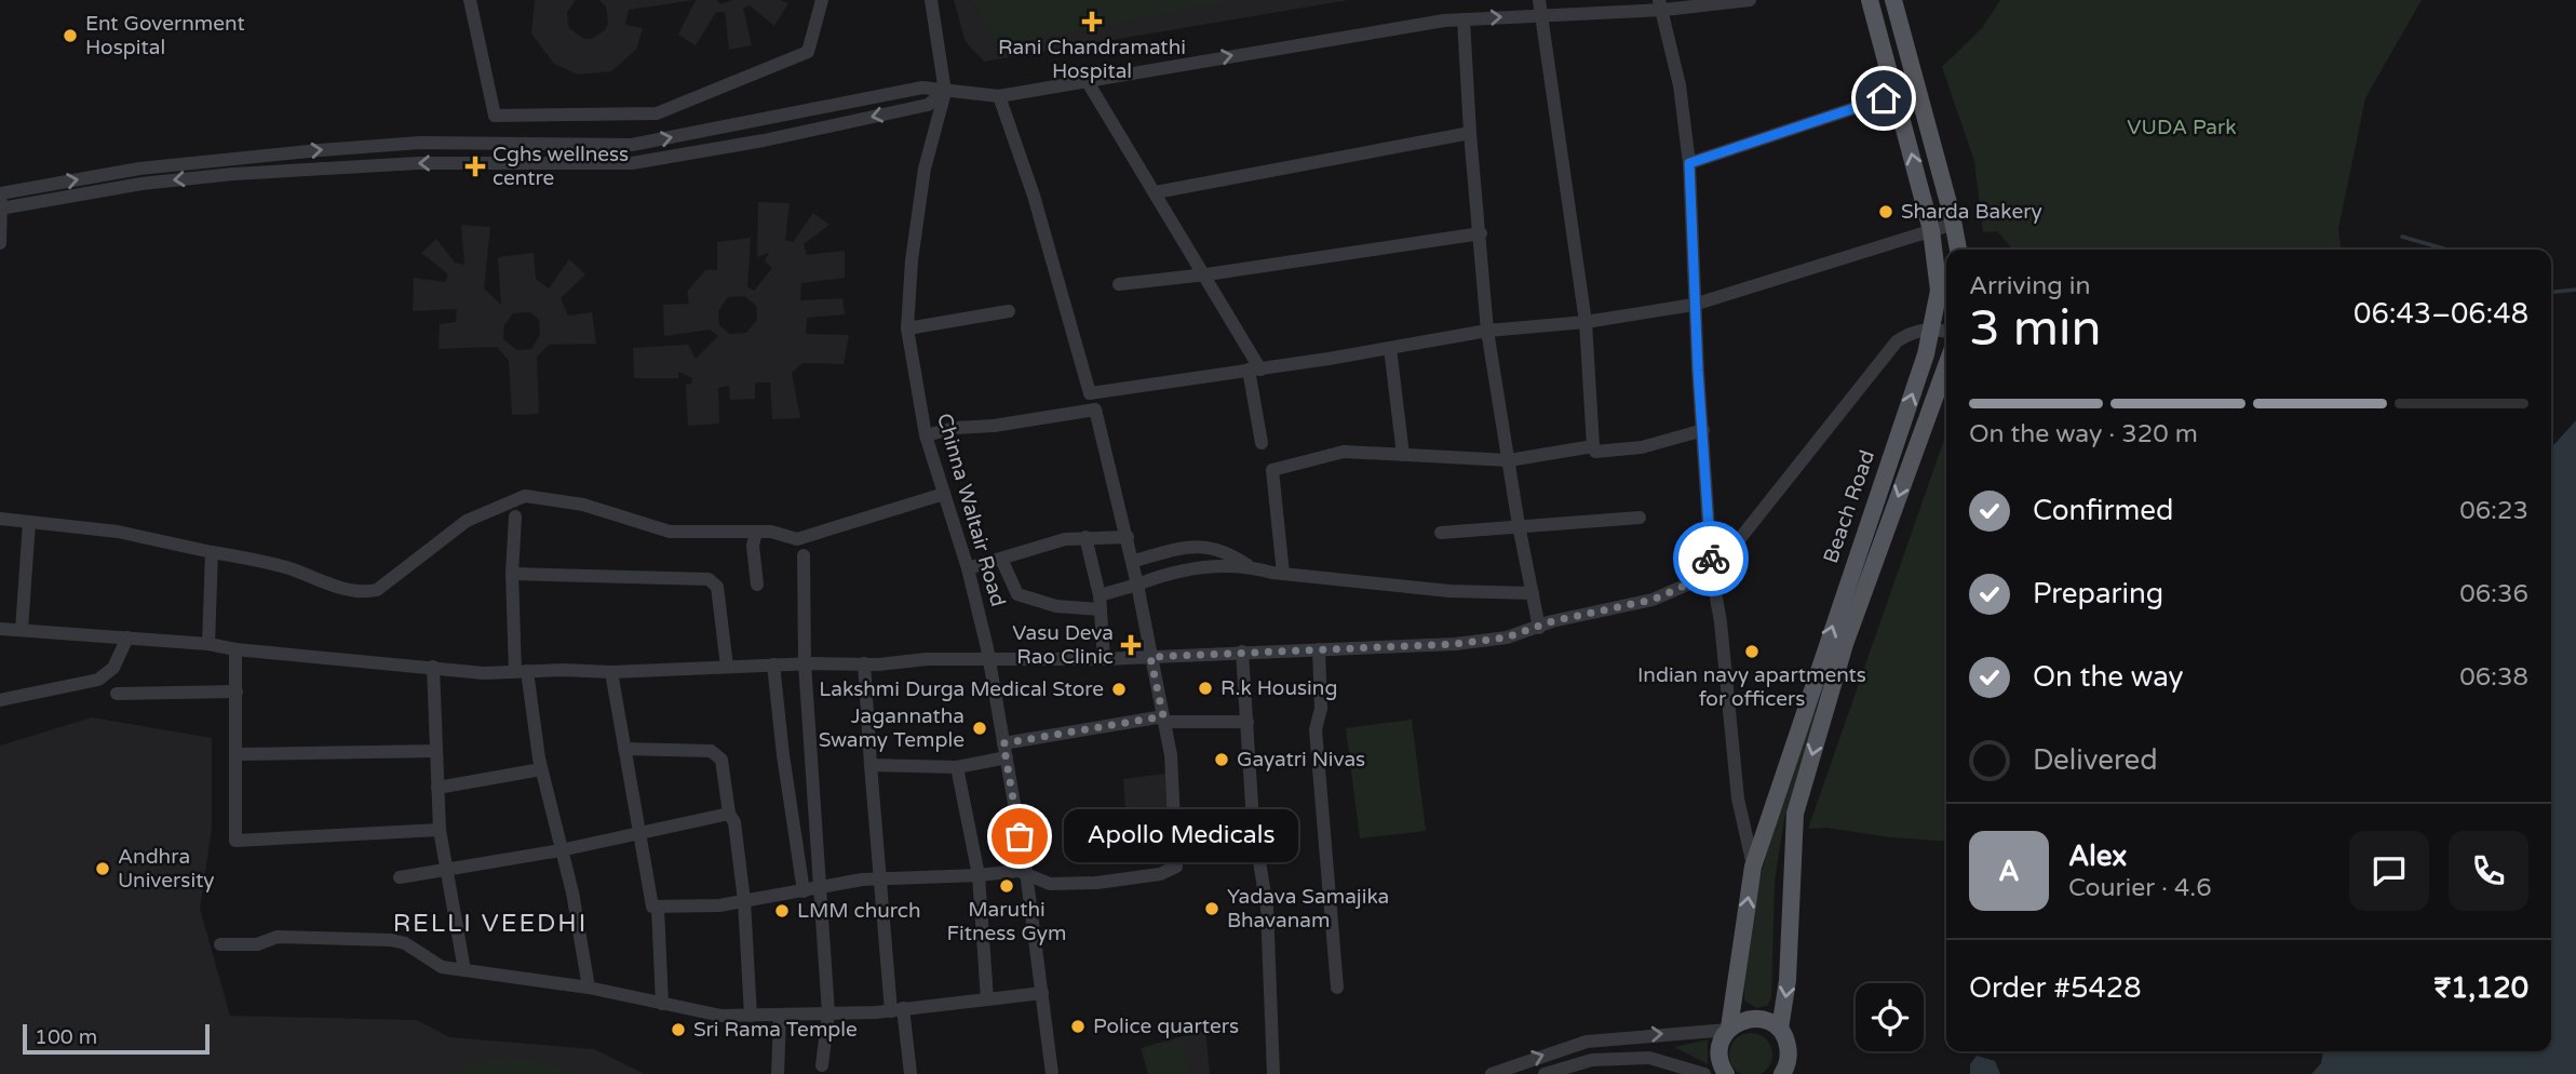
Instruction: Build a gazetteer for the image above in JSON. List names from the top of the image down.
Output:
{
  "streets": {
    "main road": ["Beach Road"],
    "street": ["Chinna Waltair Road"]
  },
  "districts": ["RELLI VEEDHI"],
  "parks": ["VUDA Park"],
  "places": {
    "health": ["Rani Chandramathi Hospital", "Cghs wellness centre", "Vasu Deva Rao Clinic"],
    "other": [
      "Ent Government Hospital",
      "Sharda Bakery",
      "Indian navy apartments for officers",
      "R.k Housing",
      "Lakshmi Durga Medical Store",
      "Jagannatha Swamy Temple",
      "Gayatri Nivas",
      "Apollo Medicals",
      "Andhra University",
      "Maruthi Fitness Gym",
      "Yadava Samajika Bhavanam",
      "LMM church",
      "Police quarters",
      "Sri Rama Temple"
    ]
  },
  "scale_bar": "100 m",
  "page": {
    "heading": ["3 min", "Arriving in", "06:43–06:48"],
    "panel": [
      "Alex",
      "Courier · 4.6",
      "Order #5428",
      "₹1,120"
    ],
    "bar": "On the way · 320 m",
    "list": [
      ["Confirmed", "06:23"],
      ["Preparing", "06:36"],
      ["On the way", "06:38"],
      "Delivered"
    ],
    "bubble": "Apollo Medicals",
    "round": "A",
    "scale": "100 m"
  }
}
